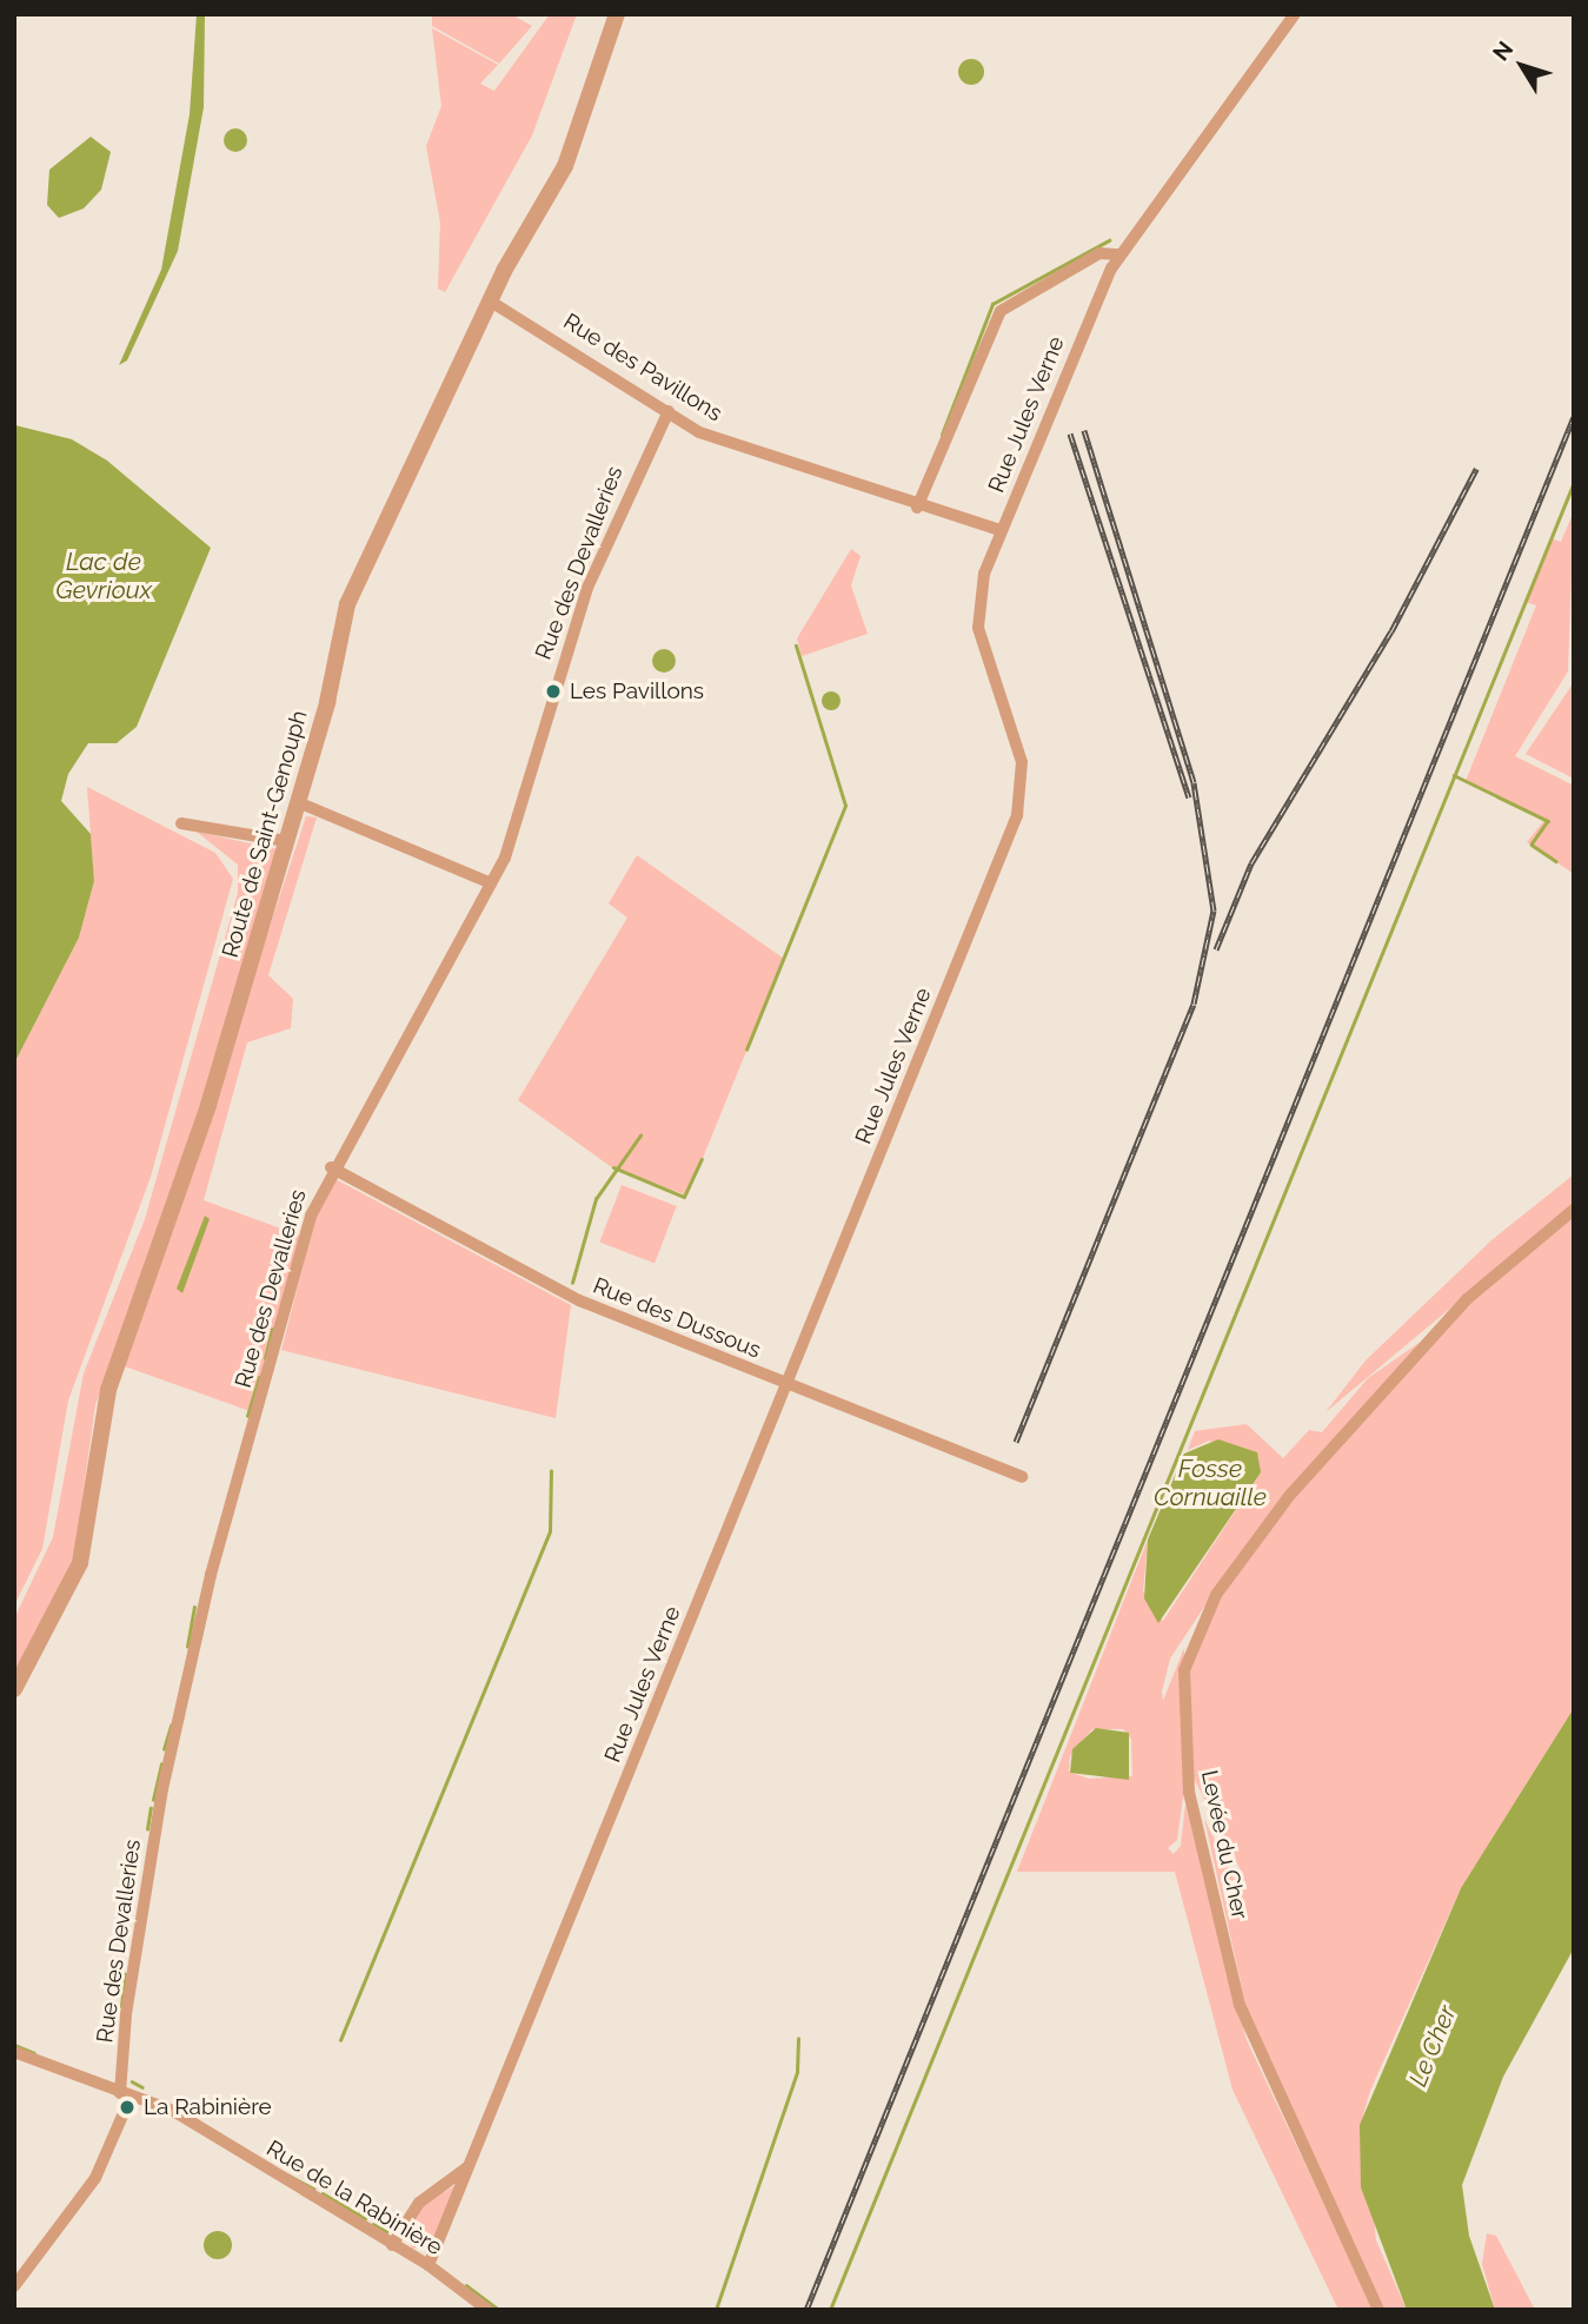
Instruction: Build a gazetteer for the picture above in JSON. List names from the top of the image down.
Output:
{
  "streets": {
    "street": [
      "Rue des Pavillons",
      "Rue Jules Verne",
      "Rue des Devalleries",
      "Route de Saint-Genouph",
      "Rue des Dussous",
      "Levée du Cher",
      "Rue de la Rabinière"
    ]
  },
  "crossings": [
    ["Rue des Pavillons", "Rue Jules Verne"],
    ["Rue des Pavillons", "Rue des Devalleries"],
    ["Rue des Pavillons", "Route de Saint-Genouph"],
    ["Rue Jules Verne", "Rue des Dussous"],
    ["Rue Jules Verne", "Rue de la Rabinière"],
    ["Rue des Devalleries", "Rue des Dussous"],
    ["Rue des Devalleries", "Rue de la Rabinière"]
  ],
  "water": ["Lac de Gevrioux", "Fosse Cornuaille", "Le Cher"],
  "places": ["Les Pavillons", "La Rabinière"],
  "north": "top left"
}
